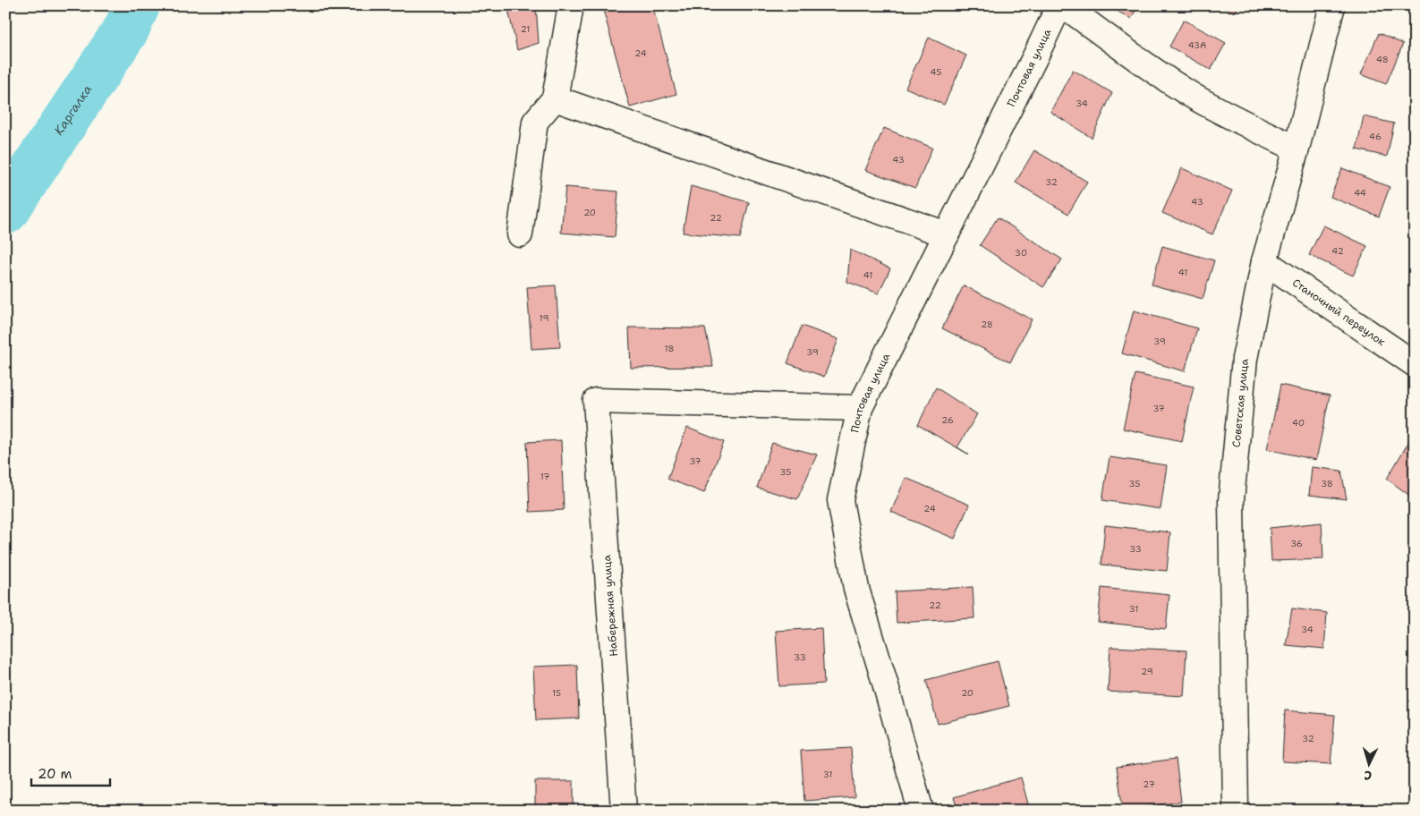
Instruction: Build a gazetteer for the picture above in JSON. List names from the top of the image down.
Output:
{
  "streets": {
    "street": [
      "Почтовая улица",
      "Станочный переулок",
      "Советская улица",
      "Набережная улица"
    ]
  },
  "crossings": [
    ["Почтовая улица", "Набережная улица"],
    ["Станочный переулок", "Советская улица"]
  ],
  "water": ["Каргалка"],
  "house_numbers": [
    "21",
    "43А",
    "24",
    "48",
    "45",
    "34",
    "46",
    "43",
    "32",
    "44",
    "43",
    "20",
    "22",
    "42",
    "30",
    "41",
    "41",
    "19",
    "28",
    "39",
    "18",
    "39",
    "37",
    "26",
    "40",
    "37",
    "35",
    "17",
    "35",
    "38",
    "24",
    "36",
    "33",
    "22",
    "31",
    "34",
    "33",
    "29",
    "15",
    "20",
    "32",
    "31",
    "27"
  ],
  "scale_bar": "20 m",
  "north": "bottom"
}
